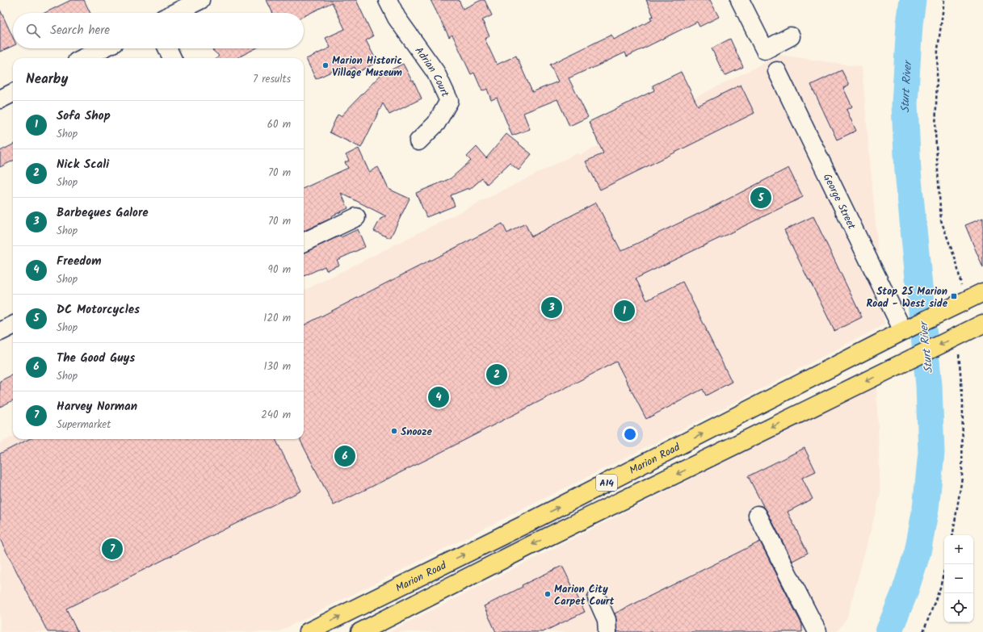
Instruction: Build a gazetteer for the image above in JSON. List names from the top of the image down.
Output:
{
  "streets": {
    "main road": ["Marion Road", "A14"],
    "street": ["Adrian Court", "George Street"]
  },
  "crossings": [
    ["George Street", "Marion Road"]
  ],
  "water": ["Sturt River"],
  "places": {
    "other": ["Marion Historic Village Museum", "Snooze", "Marion City Carpet Court"],
    "transit": ["Stop 25 Marion Road - West side"]
  },
  "page": {
    "search": "Search here",
    "heading": ["Nearby", "7 results"],
    "list": [
      {
        "mark": "1",
        "name": "Sofa Shop",
        "note": "Shop",
        "value": "60 m"
      },
      {
        "mark": "2",
        "name": "Nick Scali",
        "note": "Shop",
        "value": "70 m"
      },
      {
        "mark": "3",
        "name": "Barbeques Galore",
        "note": "Shop",
        "value": "70 m"
      },
      {
        "mark": "4",
        "name": "Freedom",
        "note": "Shop",
        "value": "90 m"
      },
      {
        "mark": "5",
        "name": "DC Motorcycles",
        "note": "Shop",
        "value": "120 m"
      },
      {
        "mark": "6",
        "name": "The Good Guys",
        "note": "Shop",
        "value": "130 m"
      },
      {
        "mark": "7",
        "name": "Harvey Norman",
        "note": "Supermarket",
        "value": "240 m"
      }
    ],
    "pins": [
      "5",
      "3",
      "1",
      "2",
      "4",
      "6",
      "7"
    ],
    "map_buttons": ["+", "−"]
  }
}
